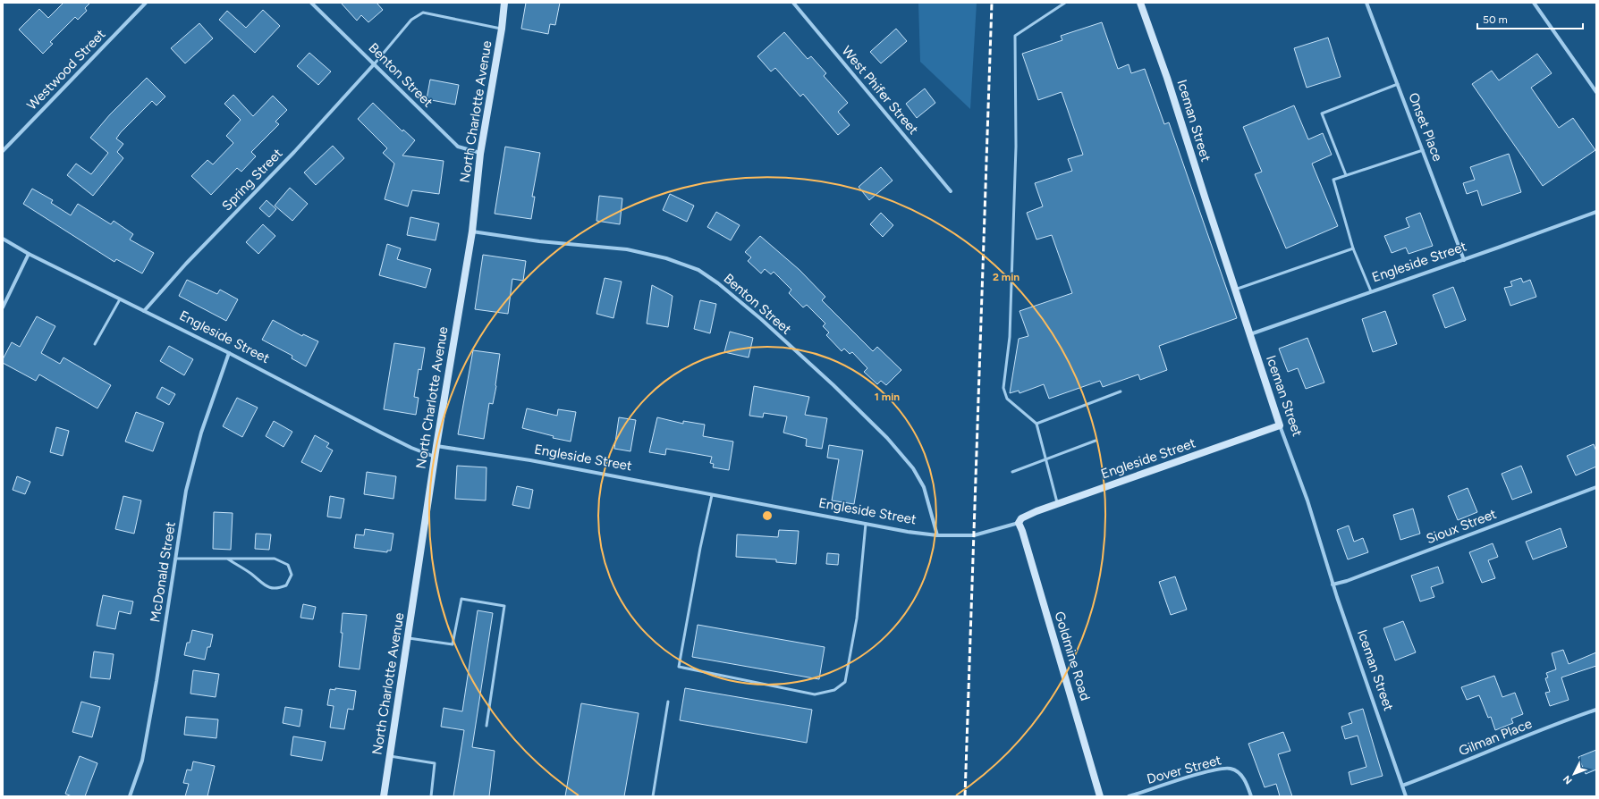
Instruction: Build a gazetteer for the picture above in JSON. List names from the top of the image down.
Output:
{
  "streets": {
    "main road": [
      "North Charlotte Avenue",
      "Iceman Street",
      "Engleside Street",
      "Goldmine Road"
    ],
    "street": [
      "Westwood Street",
      "Benton Street",
      "West Phifer Street",
      "Onset Place",
      "Spring Street",
      "Sioux Street",
      "McDonald Street",
      "Gilman Place",
      "Dover Street"
    ]
  },
  "crossings": [
    ["Benton Street", "North Charlotte Avenue"],
    ["Benton Street", "Spring Street"],
    ["Benton Street", "Engleside Street"],
    ["North Charlotte Avenue", "Engleside Street"],
    ["Iceman Street", "Engleside Street"],
    ["Iceman Street", "Sioux Street"],
    ["Iceman Street", "Gilman Place"],
    ["Onset Place", "Engleside Street"],
    ["Spring Street", "Engleside Street"],
    ["Engleside Street", "McDonald Street"],
    ["Engleside Street", "Goldmine Road"]
  ],
  "scale_bar": "50 m",
  "north": "bottom left",
  "rings": ["2 min", "1 min"]
}
